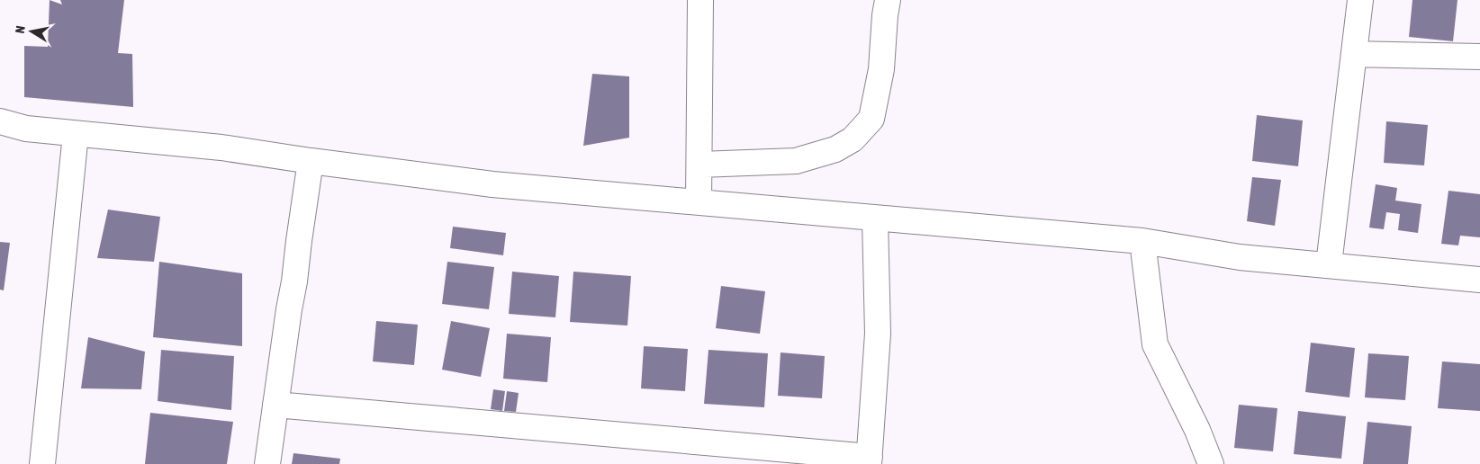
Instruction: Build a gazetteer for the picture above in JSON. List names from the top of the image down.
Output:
{
  "north": "left"
}
